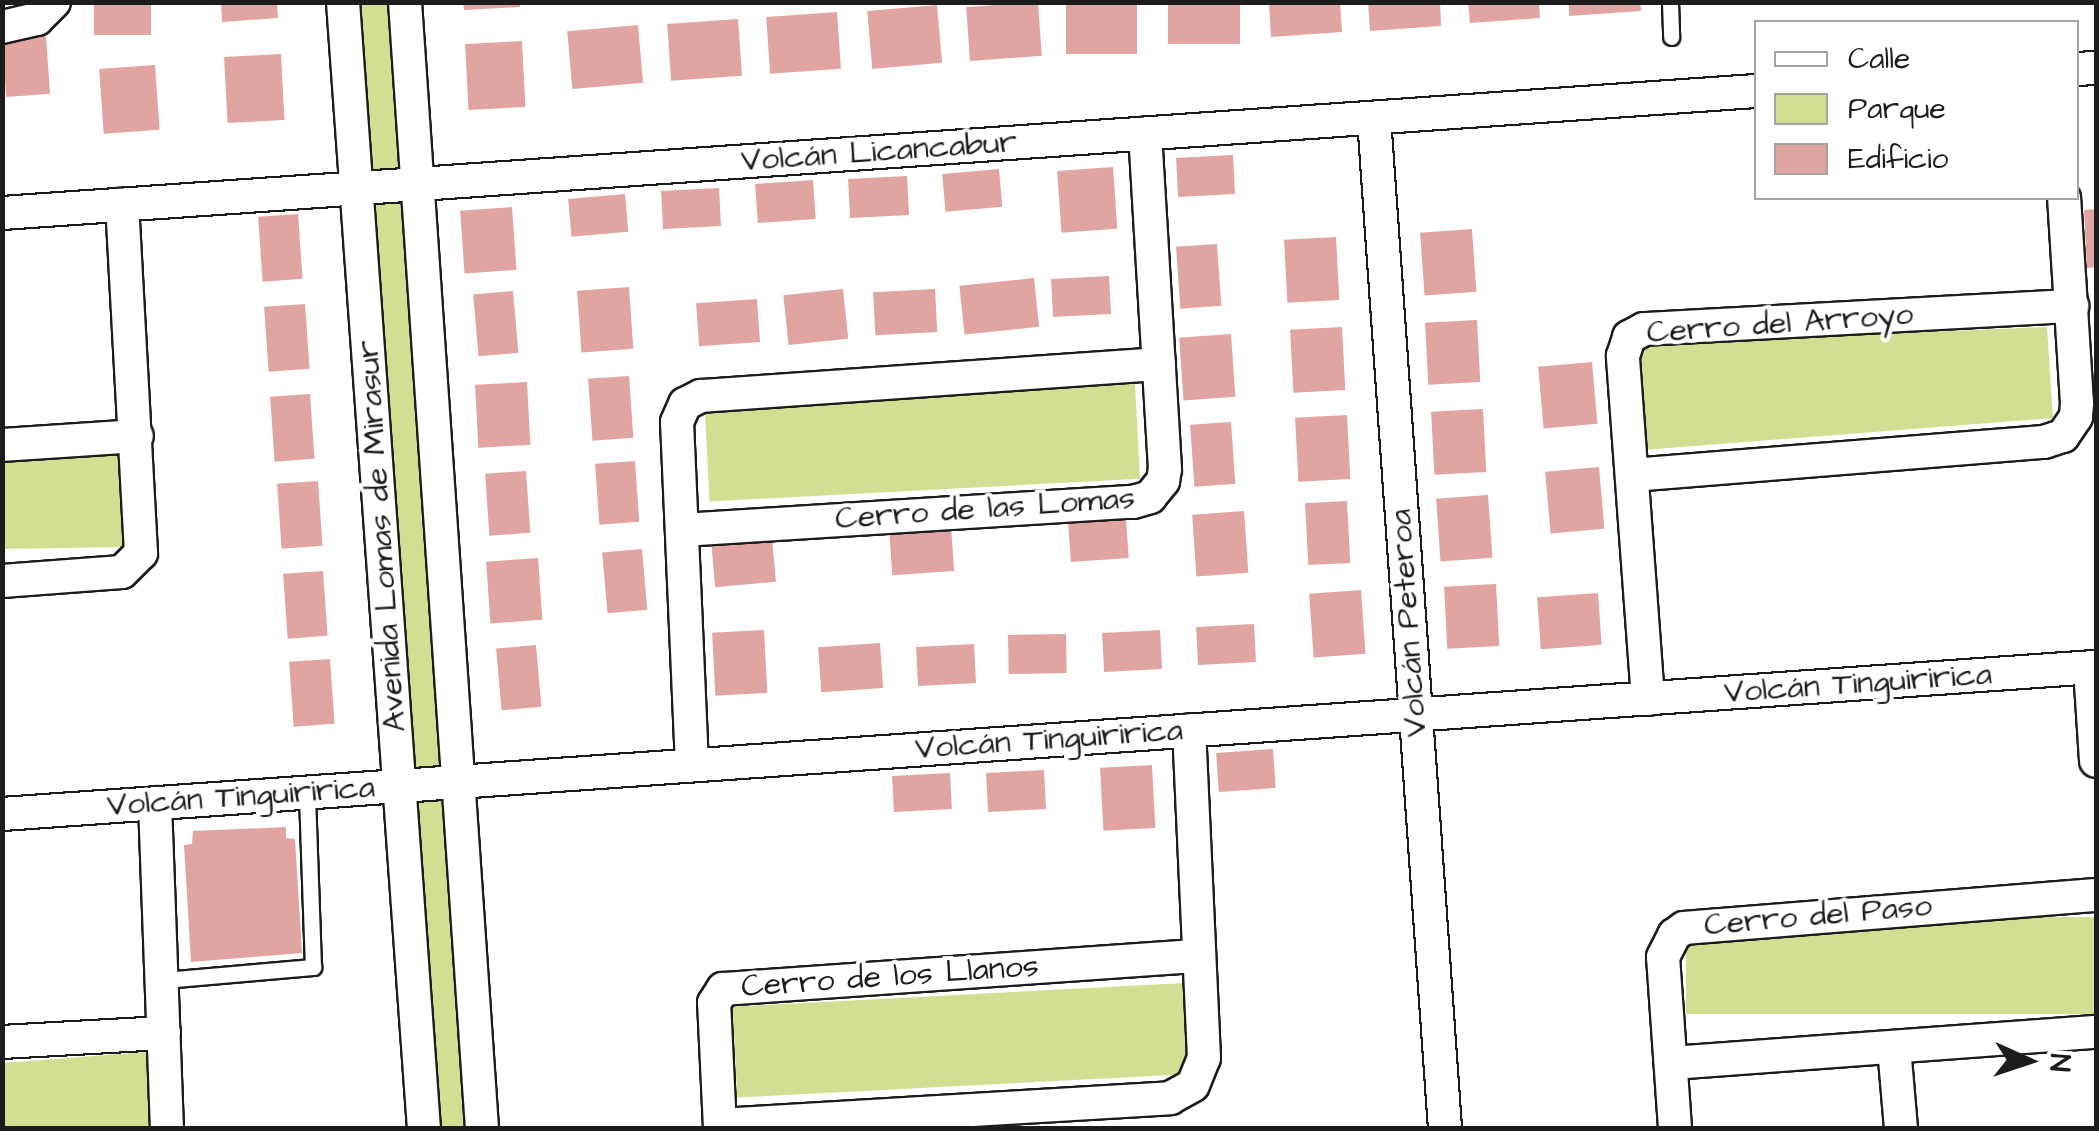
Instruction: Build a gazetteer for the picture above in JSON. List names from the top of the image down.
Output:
{
  "streets": {
    "street": [
      "Volcán Licancabur",
      "Cerro del Arroyo",
      "Cerro de las Lomas",
      "Avenida Lomas de Mirasur",
      "Volcán Peteroa",
      "Volcán Tinguiririca",
      "Cerro del Paso",
      "Cerro de los Llanos"
    ]
  },
  "crossings": [
    ["Volcán Licancabur", "Cerro de las Lomas"],
    ["Volcán Licancabur", "Avenida Lomas de Mirasur"],
    ["Volcán Licancabur", "Volcán Peteroa"],
    ["Cerro del Arroyo", "Volcán Tinguiririca"],
    ["Avenida Lomas de Mirasur", "Volcán Tinguiririca"],
    ["Volcán Peteroa", "Volcán Tinguiririca"],
    ["Volcán Tinguiririca", "Cerro de los Llanos"]
  ],
  "legend": ["Calle", "Parque", "Edificio"],
  "north": "right"
}
